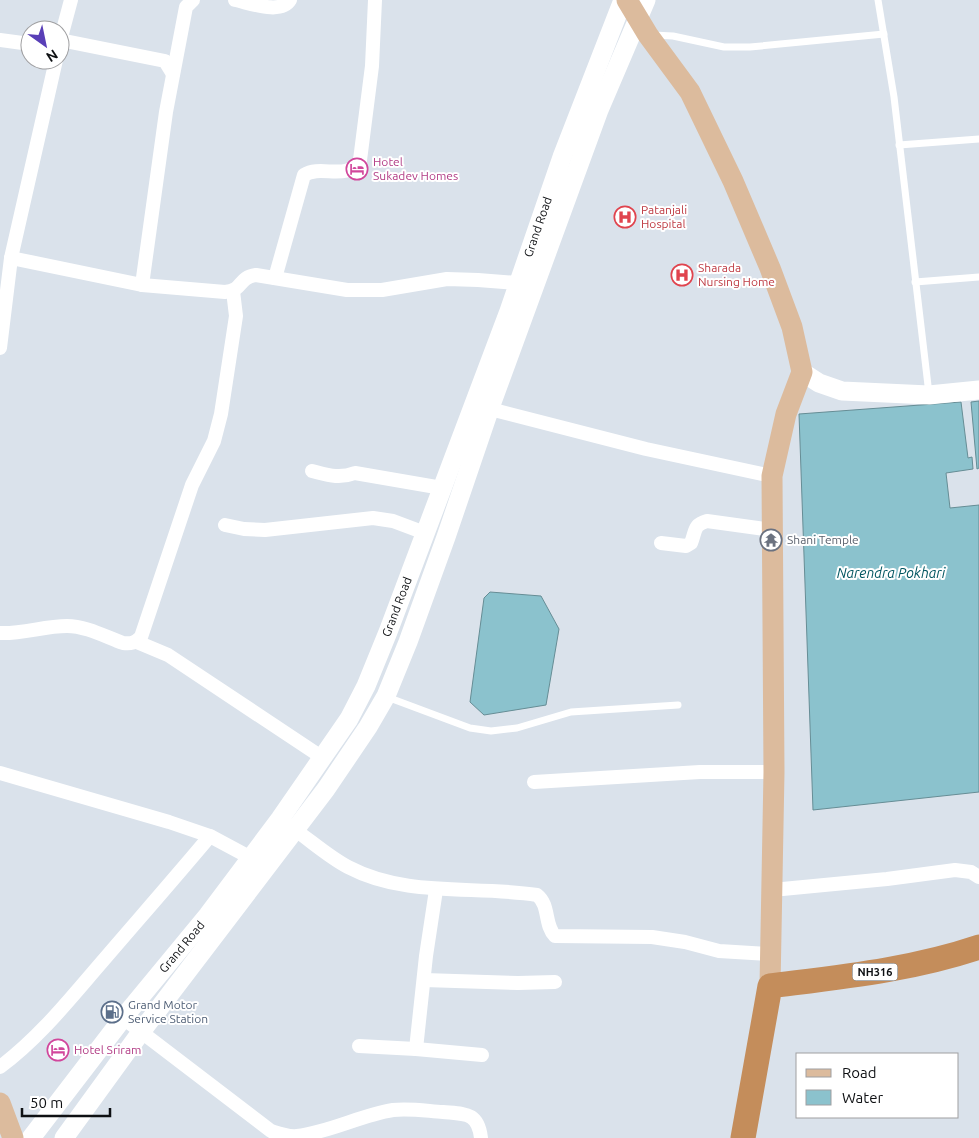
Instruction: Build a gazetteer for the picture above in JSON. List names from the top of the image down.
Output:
{
  "streets": {
    "highway": ["NH316"],
    "main road": ["Grand Road"]
  },
  "water": ["Narendra Pokhari"],
  "places": {
    "hotel": ["Hotel Sukadev Homes", "Hotel Sriram"],
    "hospital": ["Patanjali Hospital", "Sharada Nursing Home"],
    "temple": ["Shani Temple"],
    "fuel station": ["Grand Motor Service Station"]
  },
  "legend": ["Road", "Water"],
  "scale_bar": "50 m",
  "north": "bottom right"
}
